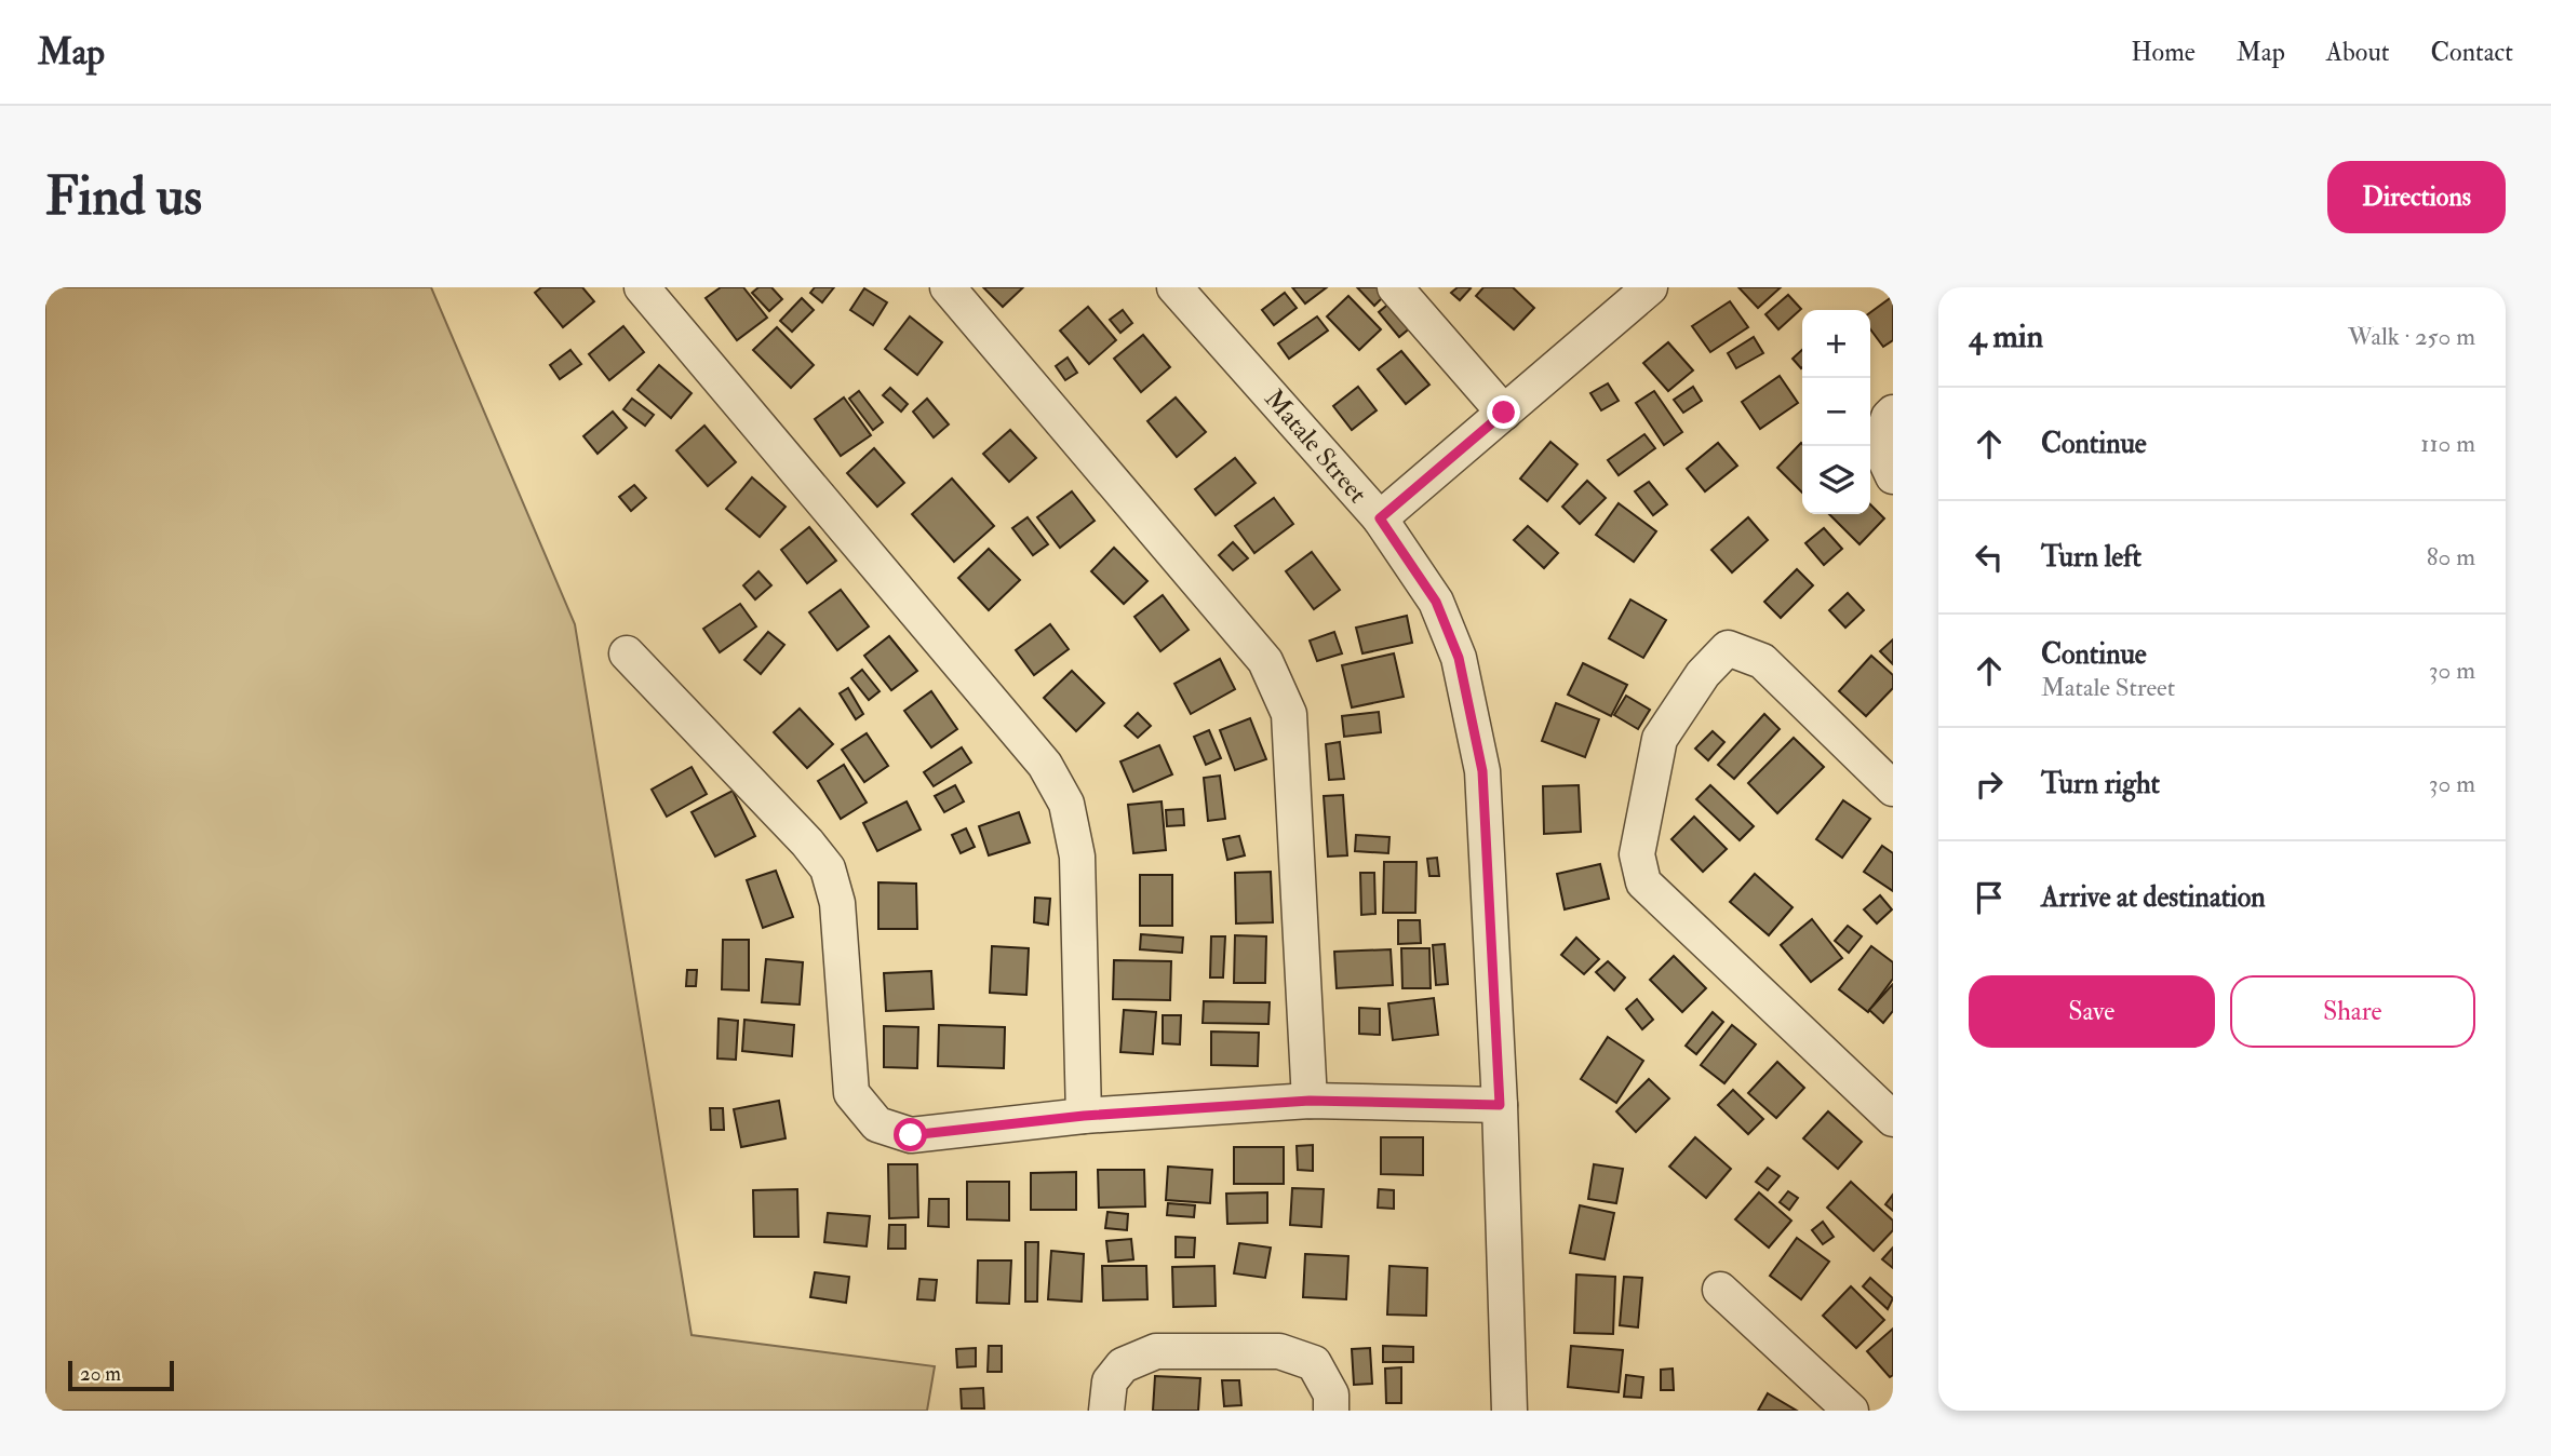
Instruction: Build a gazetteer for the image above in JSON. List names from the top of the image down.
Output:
{
  "streets": {
    "street": ["Matale Street"]
  },
  "scale_bar": "20 m",
  "page": {
    "header": "Map",
    "nav": [
      "Home",
      "Map",
      "About",
      "Contact"
    ],
    "buttons": [
      "Directions",
      ["Save", "Share"]
    ],
    "title": "Find us",
    "heading": ["4 min", "Walk · 250 m"],
    "map_buttons": ["+", "−"],
    "list": [
      ["Continue", "110 m"],
      ["Turn left", "80 m"],
      ["Continue", "Matale Street", "30 m"],
      ["Turn right", "30 m"],
      "Arrive at destination"
    ],
    "scale": "20 m"
  }
}
